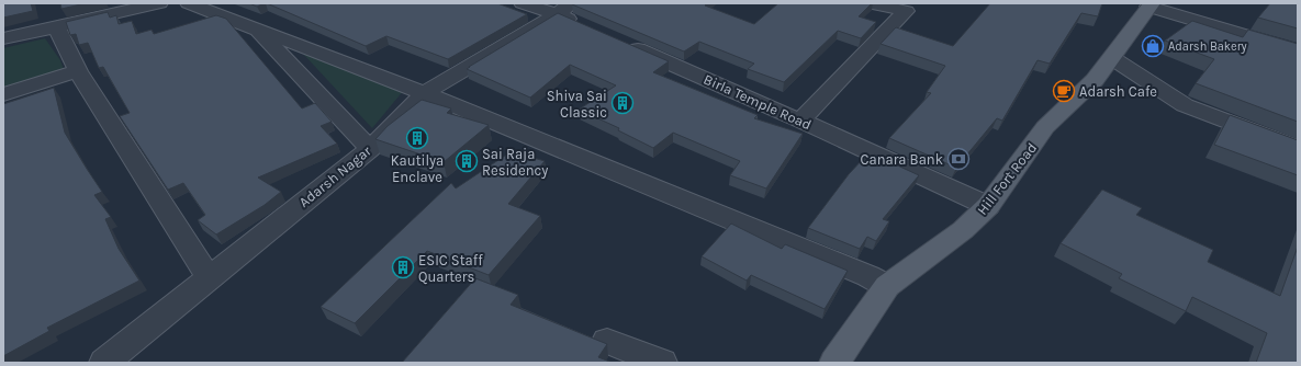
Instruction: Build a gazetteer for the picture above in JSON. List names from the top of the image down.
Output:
{
  "streets": {
    "main road": ["Hill Fort Road"],
    "street": ["Birla Temple Road", "Adarsh Nagar"]
  },
  "crossings": [
    ["Birla Temple Road", "Hill Fort Road"]
  ],
  "places": {
    "shop": ["Adarsh Bakery"],
    "cafe": ["Adarsh Cafe"],
    "building": [
      "Shiva Sai Classic",
      "Kautilya Enclave",
      "Sai Raja Residency",
      "ESIC Staff Quarters"
    ],
    "bank": ["Canara Bank"]
  }
}
